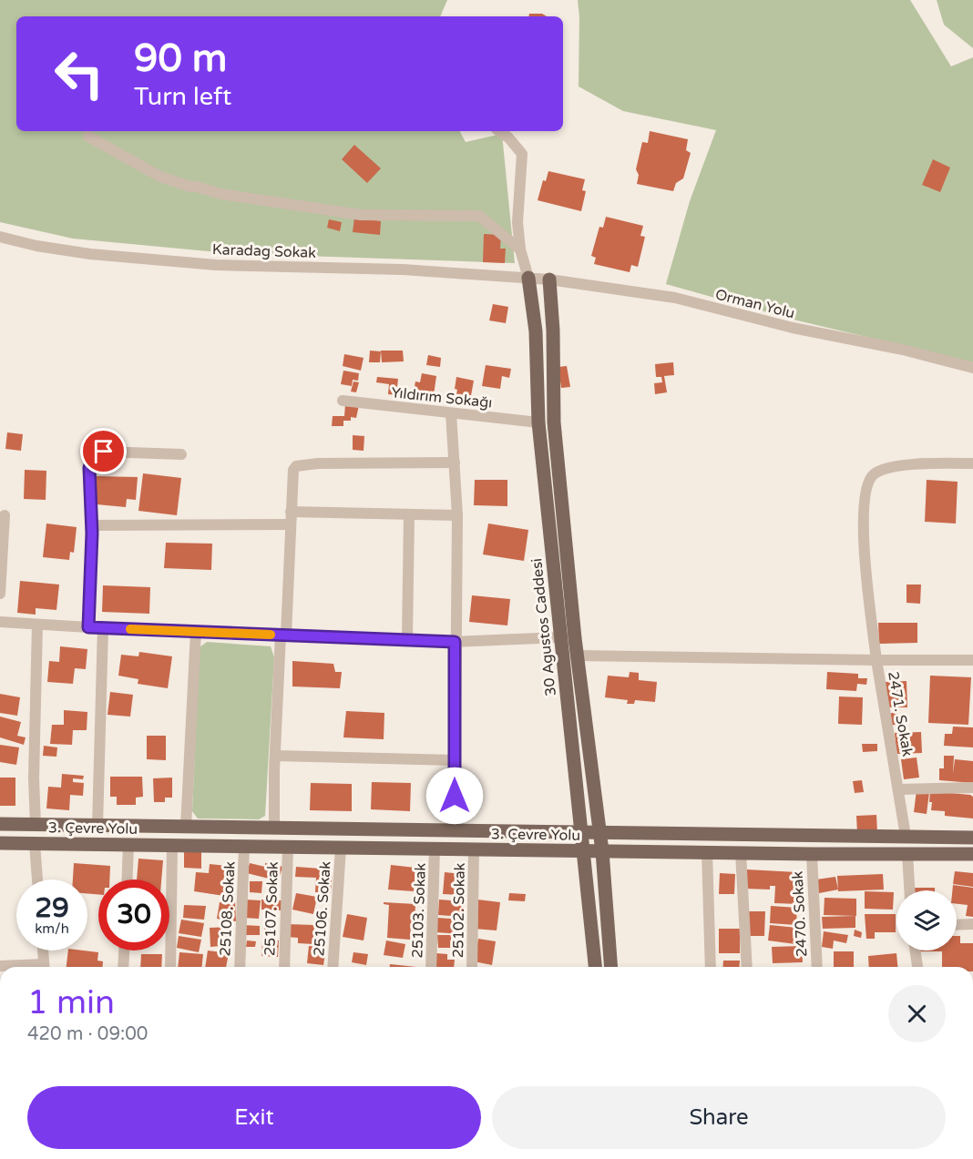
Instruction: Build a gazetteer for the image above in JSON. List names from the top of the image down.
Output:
{
  "streets": {
    "main road": ["30 Agustos Caddesi", "3. Çevre Yolu"],
    "street": [
      "Karadag Sokak",
      "Orman Yolu",
      "Yıldırım Sokağı",
      "2471. Sokak",
      "25108. Sokak",
      "25107. Sokak",
      "25106. Sokak",
      "25103. Sokak",
      "25102. Sokak",
      "2470. Sokak"
    ]
  },
  "crossings": [
    ["Karadag Sokak", "Orman Yolu"],
    ["Karadag Sokak", "30 Agustos Caddesi"],
    ["Orman Yolu", "30 Agustos Caddesi"],
    ["Yıldırım Sokağı", "30 Agustos Caddesi"],
    ["30 Agustos Caddesi", "3. Çevre Yolu"],
    ["2471. Sokak", "3. Çevre Yolu"],
    ["3. Çevre Yolu", "25108. Sokak"],
    ["3. Çevre Yolu", "25107. Sokak"],
    ["3. Çevre Yolu", "25106. Sokak"],
    ["3. Çevre Yolu", "25103. Sokak"],
    ["3. Çevre Yolu", "25102. Sokak"],
    ["3. Çevre Yolu", "2470. Sokak"]
  ],
  "page": {
    "turn": ["90 m", "Turn left"],
    "speed": "29 km/h",
    "limit": "30",
    "heading": ["1 min", "420 m · 09:00"],
    "buttons": ["Exit", "Share"]
  }
}
